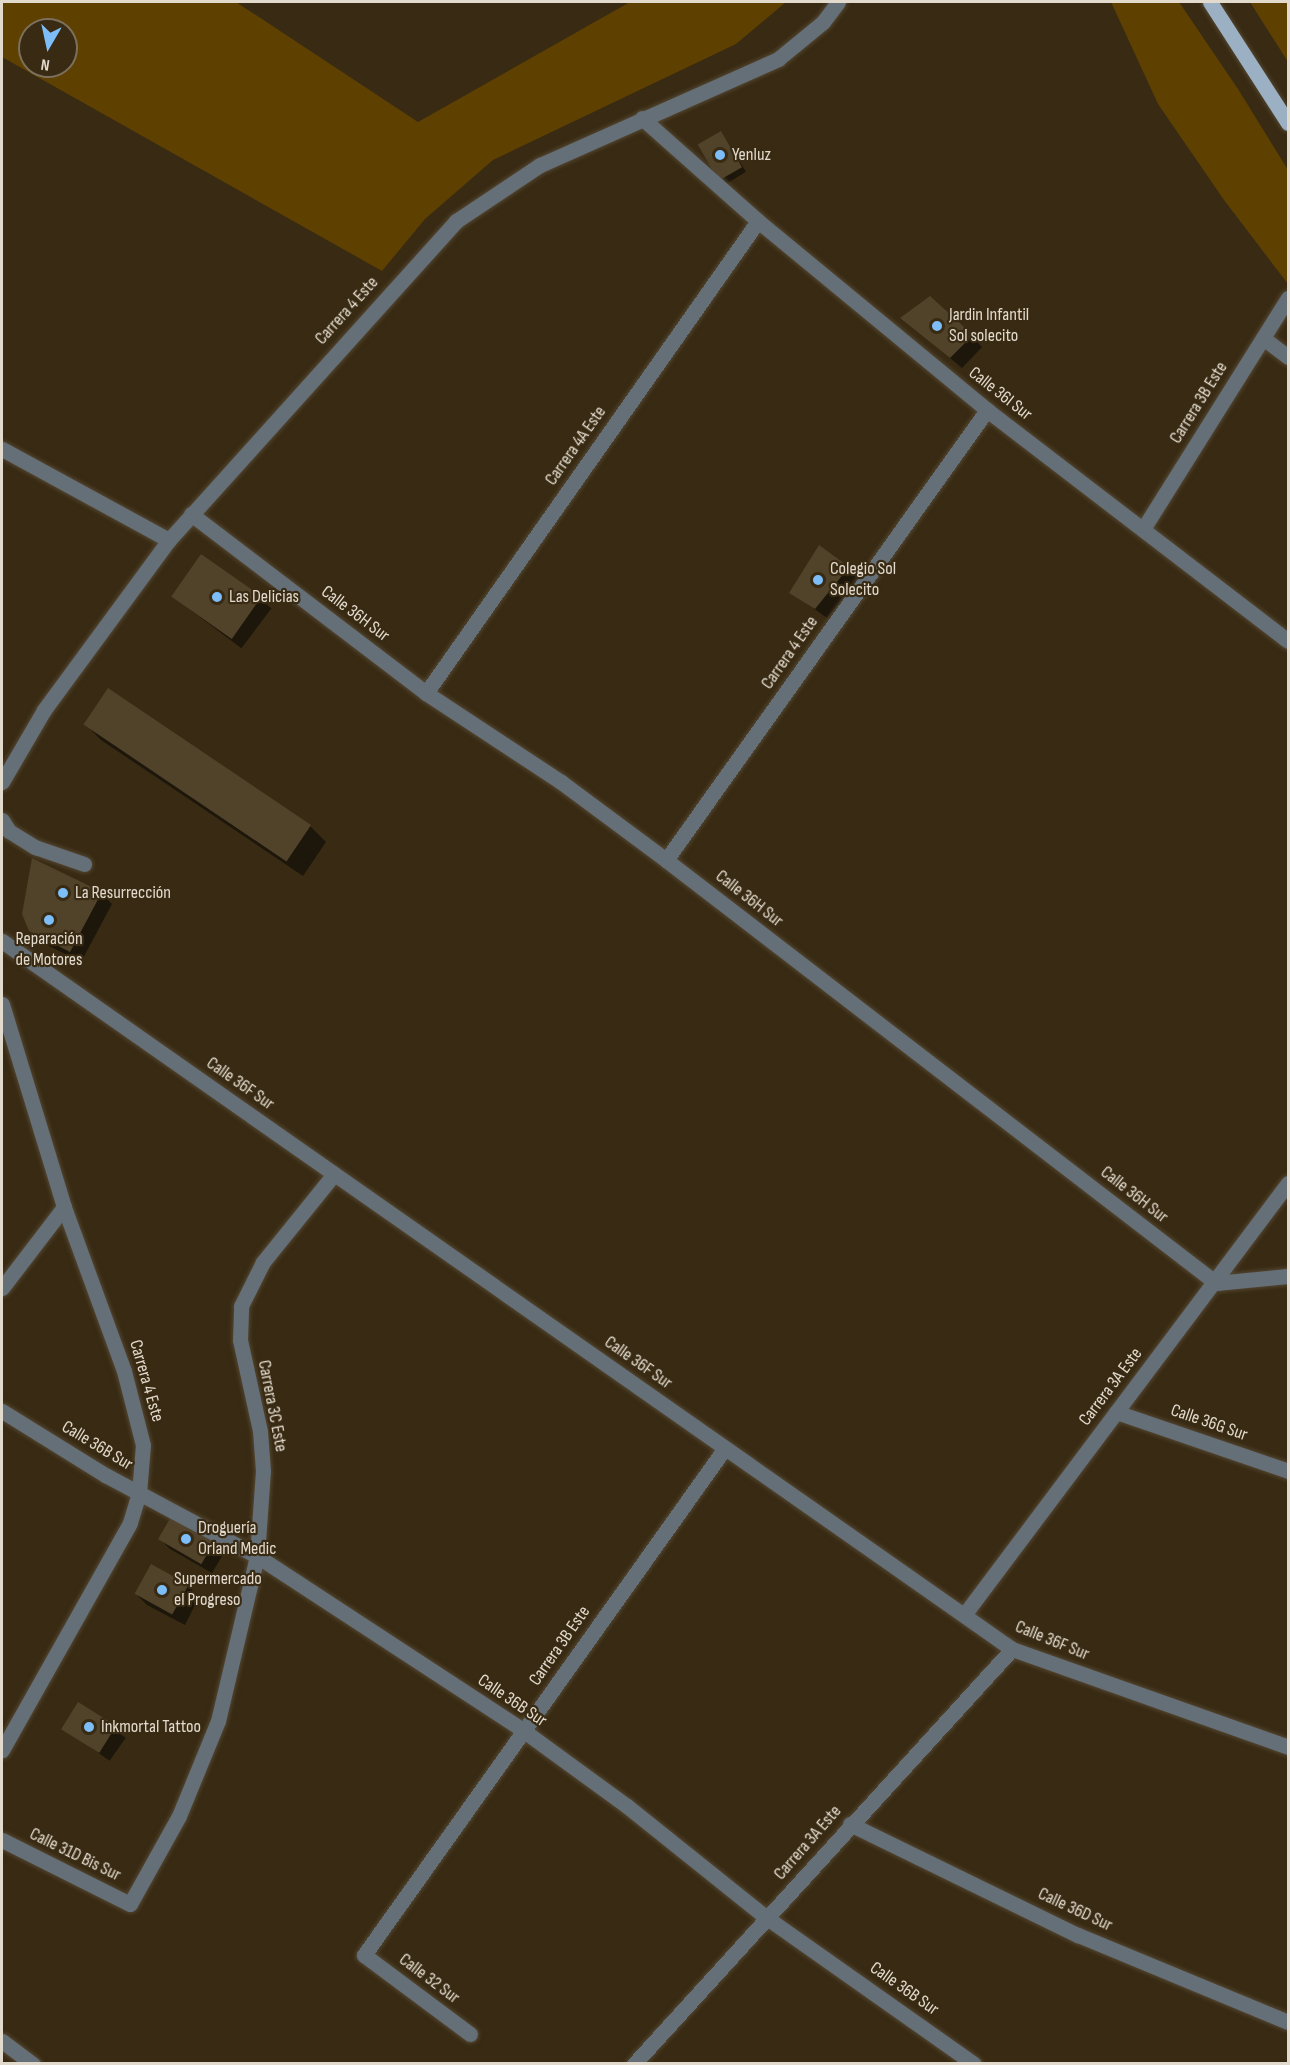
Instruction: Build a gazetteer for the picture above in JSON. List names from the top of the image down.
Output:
{
  "streets": {
    "street": [
      "Carrera 4 Este",
      "Calle 36I Sur",
      "Carrera 3B Este",
      "Carrera 4A Este",
      "Calle 36H Sur",
      "Calle 36F Sur",
      "Carrera 3A Este",
      "Carrera 3C Este",
      "Calle 36G Sur",
      "Calle 36B Sur",
      "Calle 31D Bis Sur",
      "Calle 36D Sur",
      "Calle 32 Sur"
    ]
  },
  "crossings": [
    ["Carrera 4 Este", "Calle 36I Sur"],
    ["Carrera 4 Este", "Calle 36H Sur"],
    ["Carrera 4 Este", "Calle 36B Sur"],
    ["Calle 36I Sur", "Carrera 3B Este"],
    ["Calle 36I Sur", "Carrera 4A Este"],
    ["Carrera 3B Este", "Calle 36F Sur"],
    ["Carrera 3B Este", "Calle 36B Sur"],
    ["Carrera 3B Este", "Calle 32 Sur"],
    ["Carrera 4A Este", "Calle 36H Sur"],
    ["Calle 36H Sur", "Carrera 3A Este"],
    ["Calle 36F Sur", "Carrera 3A Este"],
    ["Calle 36F Sur", "Carrera 3C Este"],
    ["Carrera 3A Este", "Calle 36G Sur"],
    ["Carrera 3A Este", "Calle 36B Sur"],
    ["Carrera 3A Este", "Calle 36D Sur"],
    ["Carrera 3C Este", "Calle 36B Sur"],
    ["Carrera 3C Este", "Calle 31D Bis Sur"]
  ],
  "places": [
    "Yenluz",
    "Jardin Infantil Sol solecito",
    "Colegio Sol Solecito",
    "Las Delicias",
    "La Resurrección",
    "Reparación de Motores",
    "Droguería Orland Medic",
    "Supermercado el Progreso",
    "Inkmortal Tattoo"
  ],
  "north": "bottom"
}
